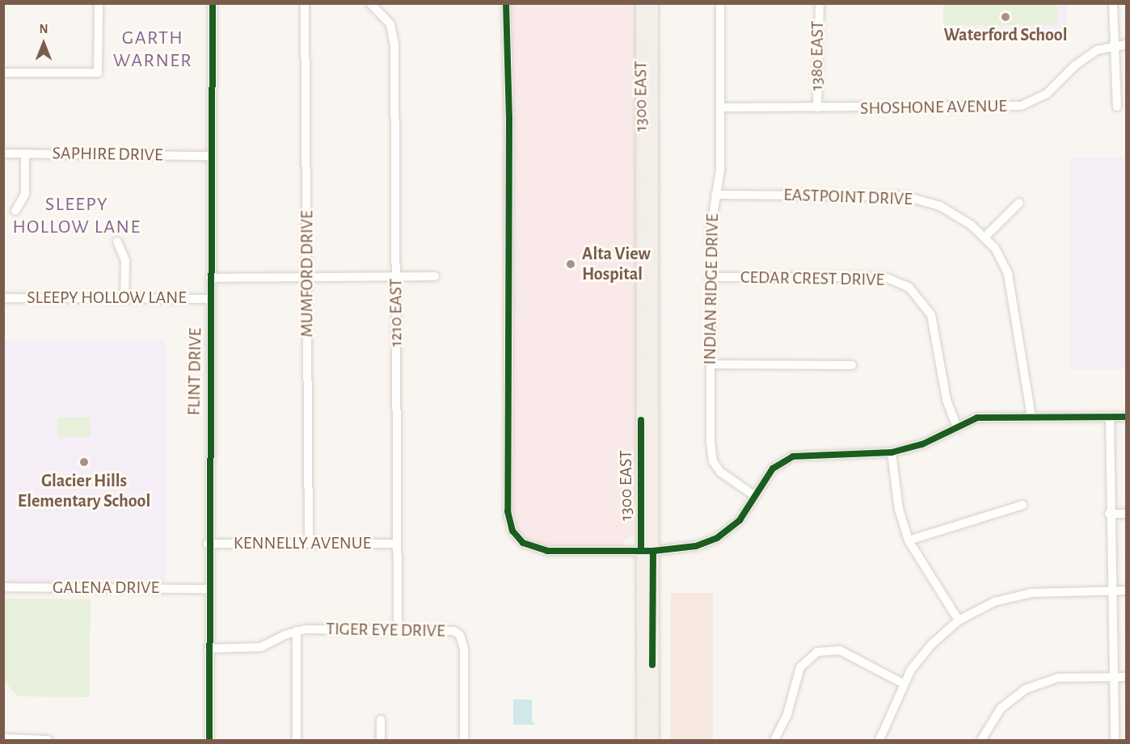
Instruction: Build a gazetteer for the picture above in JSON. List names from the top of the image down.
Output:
{
  "streets": {
    "main road": ["1300 EAST"],
    "street": [
      "1380 EAST",
      "SHOSHONE AVENUE",
      "SAPHIRE DRIVE",
      "EASTPOINT DRIVE",
      "MUMFORD DRIVE",
      "CEDAR CREST DRIVE",
      "INDIAN RIDGE DRIVE",
      "SLEEPY HOLLOW LANE",
      "1210 EAST",
      "FLINT DRIVE",
      "KENNELLY AVENUE",
      "GALENA DRIVE",
      "TIGER EYE DRIVE"
    ]
  },
  "crossings": [
    ["1380 EAST", "SHOSHONE AVENUE"],
    ["SHOSHONE AVENUE", "INDIAN RIDGE DRIVE"],
    ["SAPHIRE DRIVE", "FLINT DRIVE"],
    ["EASTPOINT DRIVE", "INDIAN RIDGE DRIVE"],
    ["MUMFORD DRIVE", "KENNELLY AVENUE"],
    ["CEDAR CREST DRIVE", "INDIAN RIDGE DRIVE"],
    ["SLEEPY HOLLOW LANE", "FLINT DRIVE"],
    ["1210 EAST", "KENNELLY AVENUE"],
    ["1210 EAST", "TIGER EYE DRIVE"],
    ["FLINT DRIVE", "KENNELLY AVENUE"],
    ["FLINT DRIVE", "GALENA DRIVE"],
    ["FLINT DRIVE", "TIGER EYE DRIVE"]
  ],
  "districts": ["GARTH WARNER", "SLEEPY HOLLOW LANE"],
  "places": ["Waterford School", "Alta View Hospital", "Glacier Hills Elementary School"],
  "north": "top"
}
